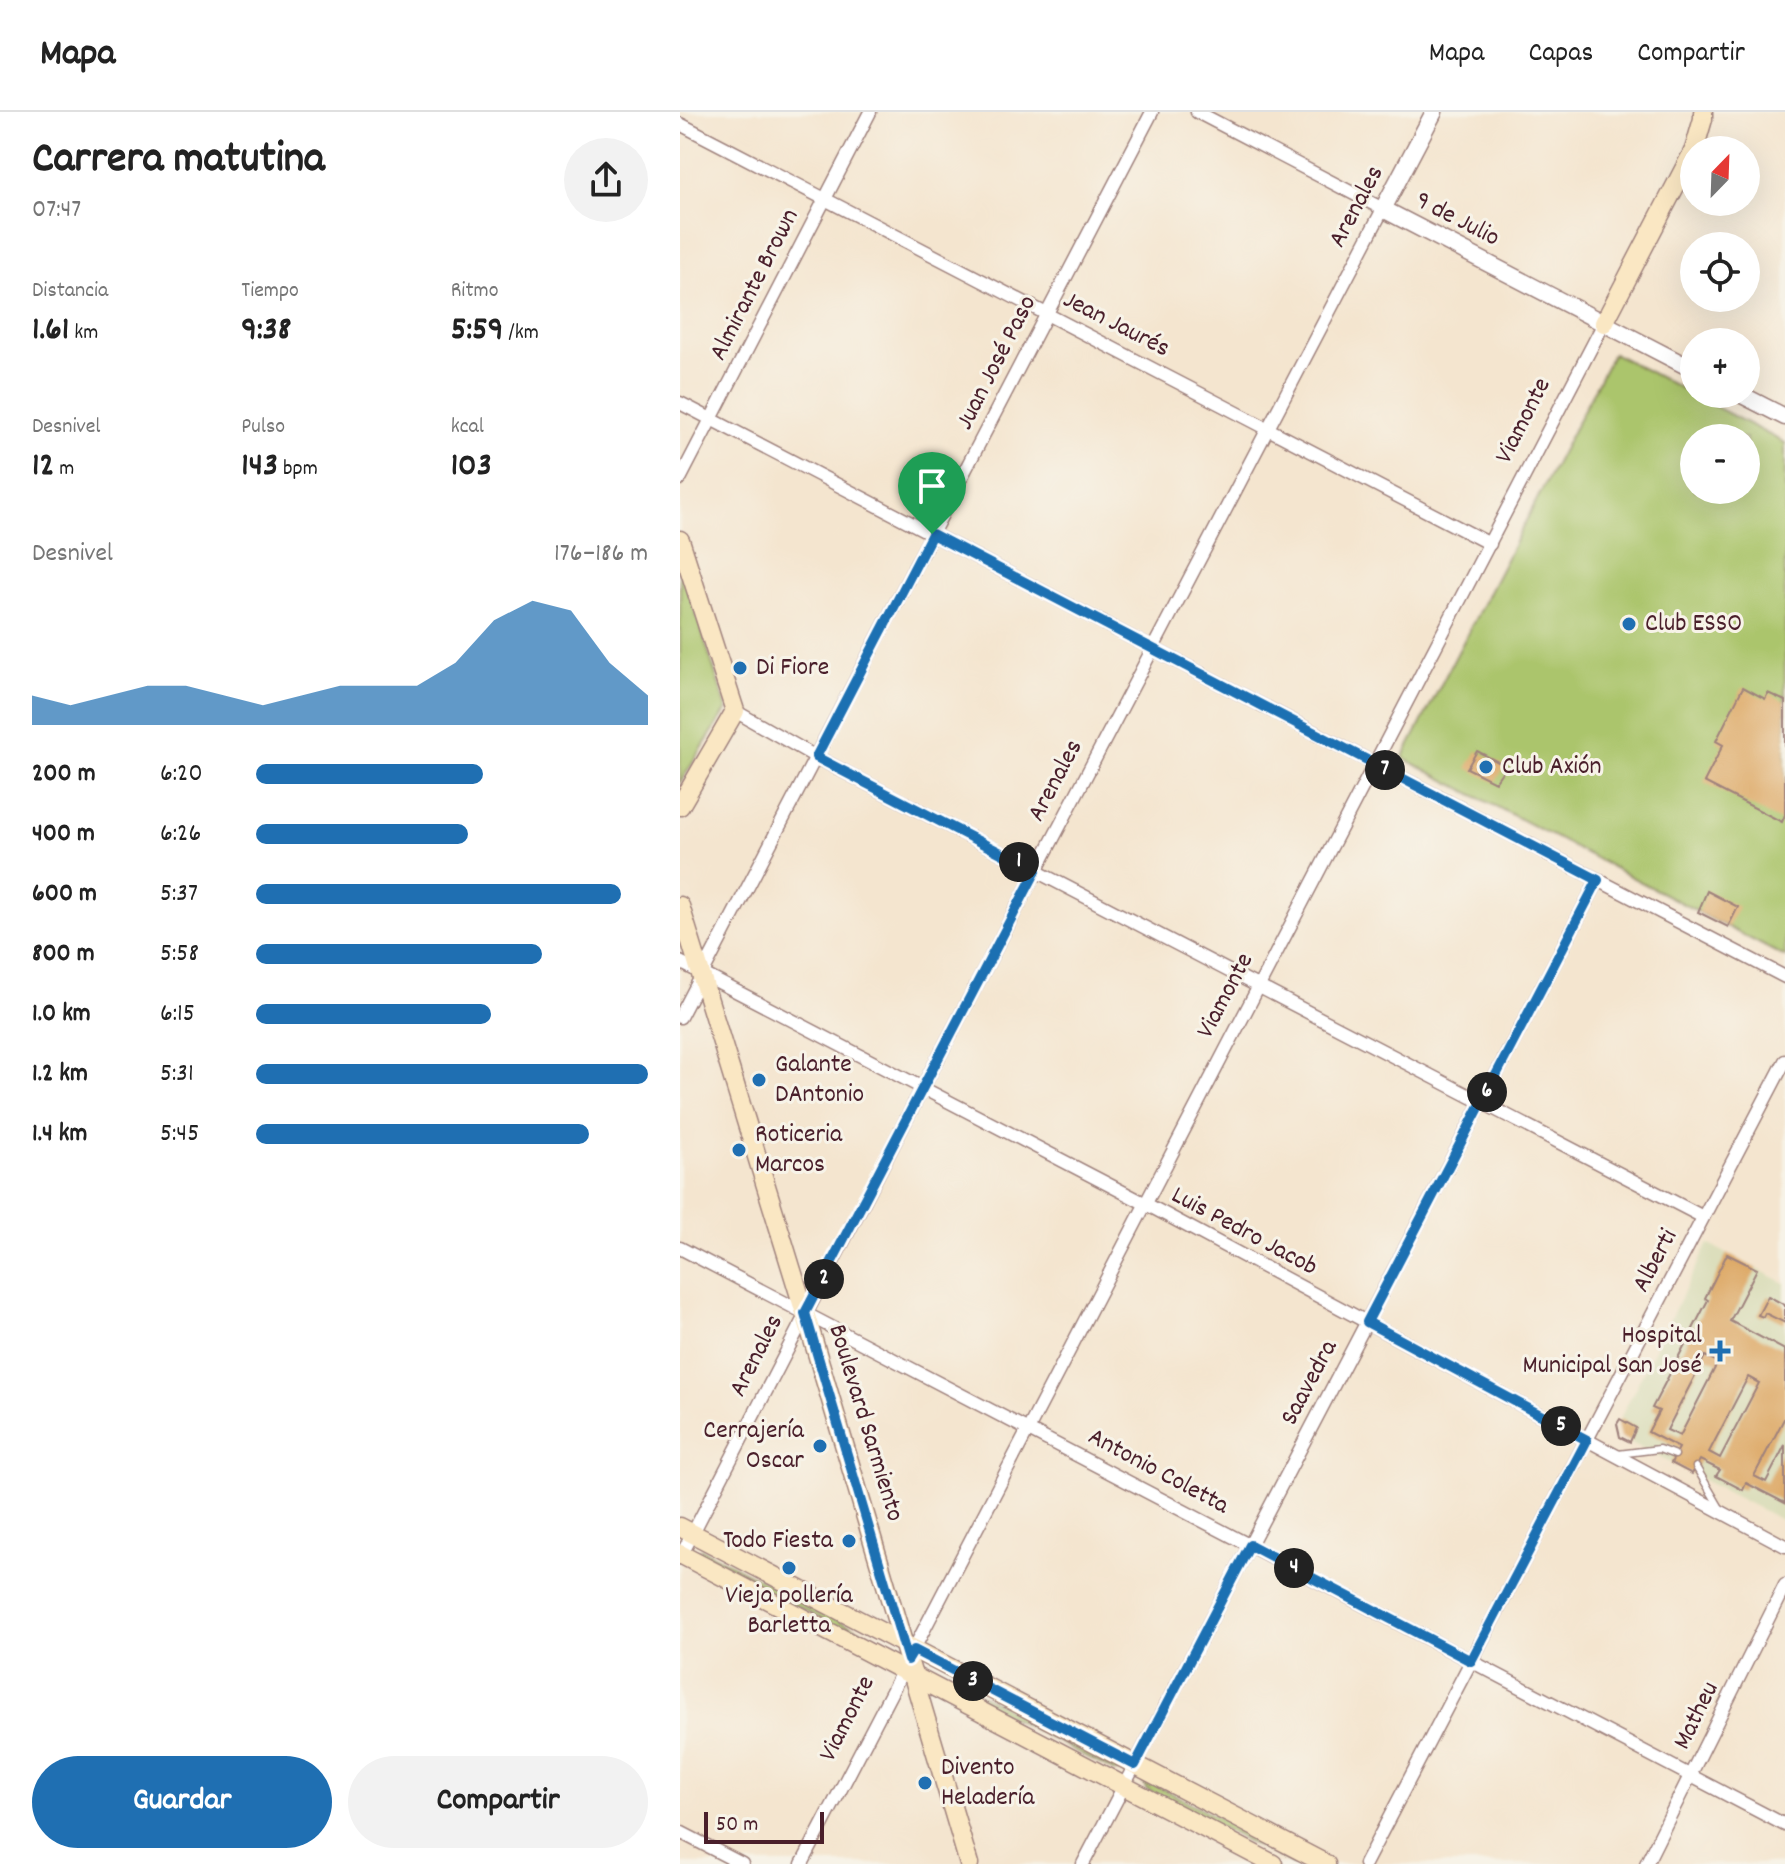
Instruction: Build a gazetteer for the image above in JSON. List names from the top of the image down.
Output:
{
  "streets": {
    "main road": ["Viamonte", "Boulevard Sarmiento"],
    "street": [
      "Arenales",
      "9 de Julio",
      "Almirante Brown",
      "Jean Jaurés",
      "Juan José Paso",
      "Luis Pedro Jacob",
      "Alberti",
      "Saavedra",
      "Antonio Coletta",
      "Matheu"
    ]
  },
  "crossings": [
    ["Arenales", "9 de Julio"],
    ["Arenales", "Jean Jaurés"],
    ["Arenales", "Luis Pedro Jacob"],
    ["Arenales", "Boulevard Sarmiento"],
    ["Arenales", "Antonio Coletta"],
    ["9 de Julio", "Viamonte"],
    ["Almirante Brown", "Jean Jaurés"],
    ["Jean Jaurés", "Juan José Paso"],
    ["Jean Jaurés", "Viamonte"],
    ["Juan José Paso", "Luis Pedro Jacob"],
    ["Juan José Paso", "Boulevard Sarmiento"],
    ["Viamonte", "Luis Pedro Jacob"],
    ["Viamonte", "Boulevard Sarmiento"],
    ["Viamonte", "Antonio Coletta"],
    ["Luis Pedro Jacob", "Alberti"],
    ["Luis Pedro Jacob", "Saavedra"],
    ["Luis Pedro Jacob", "Boulevard Sarmiento"],
    ["Alberti", "Antonio Coletta"],
    ["Saavedra", "Antonio Coletta"],
    ["Boulevard Sarmiento", "Antonio Coletta"],
    ["Antonio Coletta", "Matheu"]
  ],
  "places": {
    "other": [
      "Club ESSO",
      "Di Fiore",
      "Club Axión",
      "Galante DAntonio",
      "Roticeria Marcos",
      "Cerrajería Oscar",
      "Todo Fiesta",
      "Vieja pollería Barletta",
      "Divento Heladería"
    ],
    "health": ["Hospital Municipal San José"]
  },
  "scale_bar": "50 m",
  "north": "top right",
  "page": {
    "header": "Mapa",
    "nav": ["Mapa", "Capas", "Compartir"],
    "heading": ["Carrera matutina", "07:47"],
    "map_buttons": ["+", "−"],
    "stats": [
      ["Distancia", "1.61 km"],
      ["Tiempo", "9:38"],
      ["Ritmo", "5:59 /km"],
      ["Desnivel", "12 m"],
      ["Pulso", "143 bpm"],
      ["kcal", "103"]
    ],
    "chart": ["Desnivel", "176–186 m"],
    "list": [
      {
        "name": "200 m",
        "note": "6:20"
      },
      {
        "name": "400 m",
        "note": "6:26"
      },
      {
        "name": "600 m",
        "note": "5:37"
      },
      {
        "name": "800 m",
        "note": "5:58"
      },
      {
        "name": "1.0 km",
        "note": "6:15"
      },
      {
        "name": "1.2 km",
        "note": "5:31"
      },
      {
        "name": "1.4 km",
        "note": "5:45"
      }
    ],
    "pins": [
      "7",
      "1",
      "6",
      "2",
      "5",
      "4",
      "3"
    ],
    "buttons": ["Guardar", "Compartir"],
    "scale": "50 m"
  }
}
